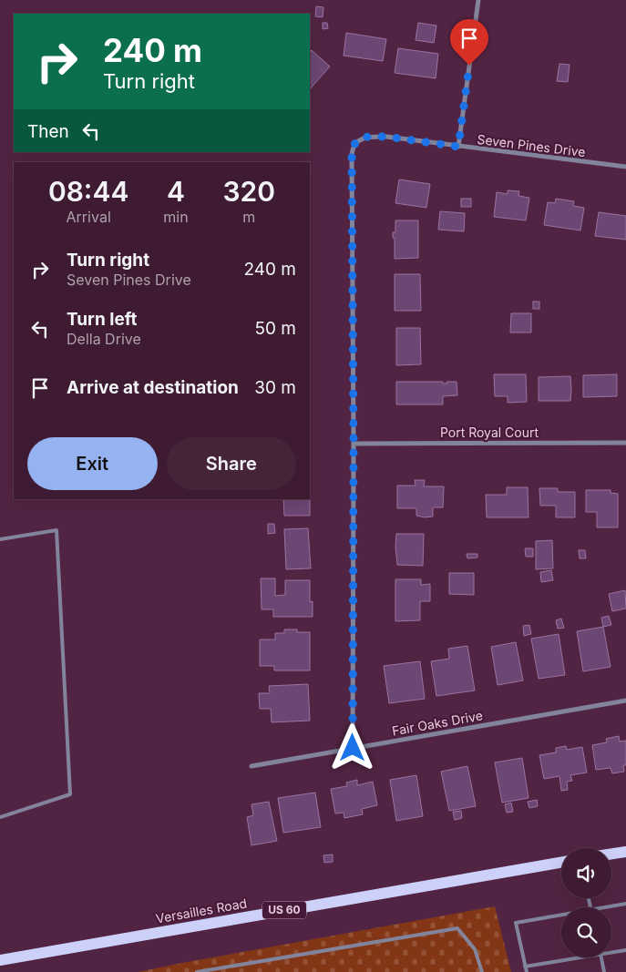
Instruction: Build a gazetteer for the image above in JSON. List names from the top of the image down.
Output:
{
  "streets": {
    "main road": ["US 60", "Versailles Road"],
    "street": ["Seven Pines Drive", "Port Royal Court", "Fair Oaks Drive"]
  },
  "crossings": [
    ["Seven Pines Drive", "Port Royal Court"]
  ],
  "page": {
    "turn": ["240 m", "Turn right"],
    "then": "Then",
    "eta": [
      "08:44",
      "Arrival",
      "4",
      "min",
      "320",
      "m"
    ],
    "list": [
      {
        "name": "Turn right",
        "note": "Seven Pines Drive",
        "value": "240 m"
      },
      {
        "name": "Turn left",
        "note": "Della Drive",
        "value": "50 m"
      },
      {
        "name": "Arrive at destination",
        "value": "30 m"
      }
    ],
    "buttons": ["Exit", "Share"]
  }
}
